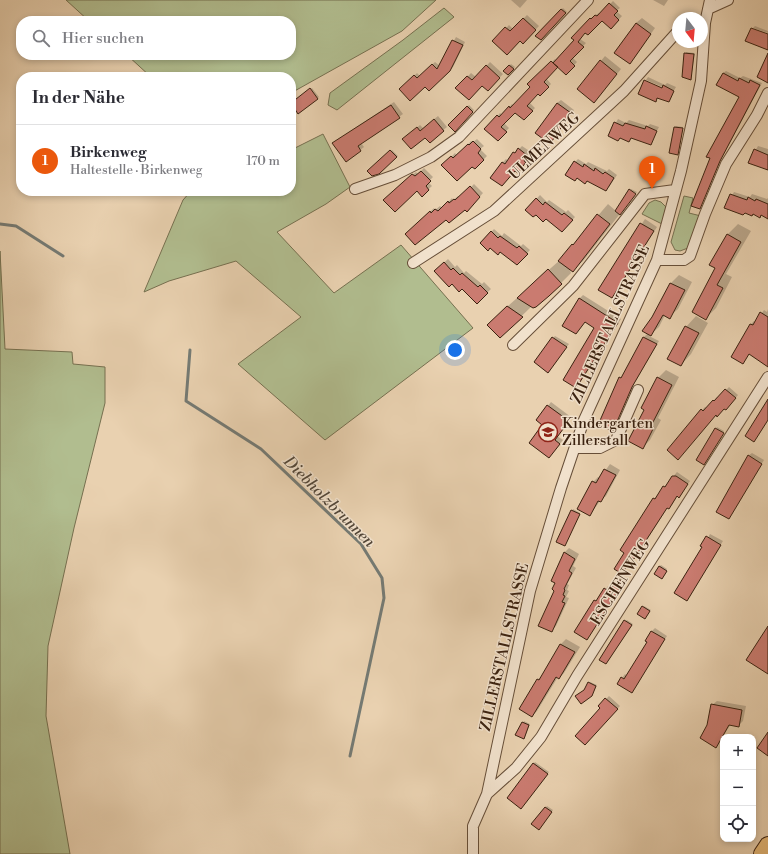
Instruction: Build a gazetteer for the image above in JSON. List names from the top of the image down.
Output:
{
  "streets": {
    "street": ["ULMENWEG", "ZILLERSTALLSTRASSE", "ESCHENWEG"]
  },
  "crossings": [
    ["ZILLERSTALLSTRASSE", "ESCHENWEG"]
  ],
  "water": ["Diebholzbrunnen"],
  "places": {
    "school or university": ["Kindergarten Zillerstall"]
  },
  "north": "bottom",
  "page": {
    "search": "Hier suchen",
    "heading": "In der Nähe",
    "list": [
      {
        "mark": "1",
        "name": "Birkenweg",
        "note": "Haltestelle · Birkenweg",
        "value": "170 m"
      }
    ],
    "pins": "1",
    "map_buttons": ["+", "−"]
  }
}
